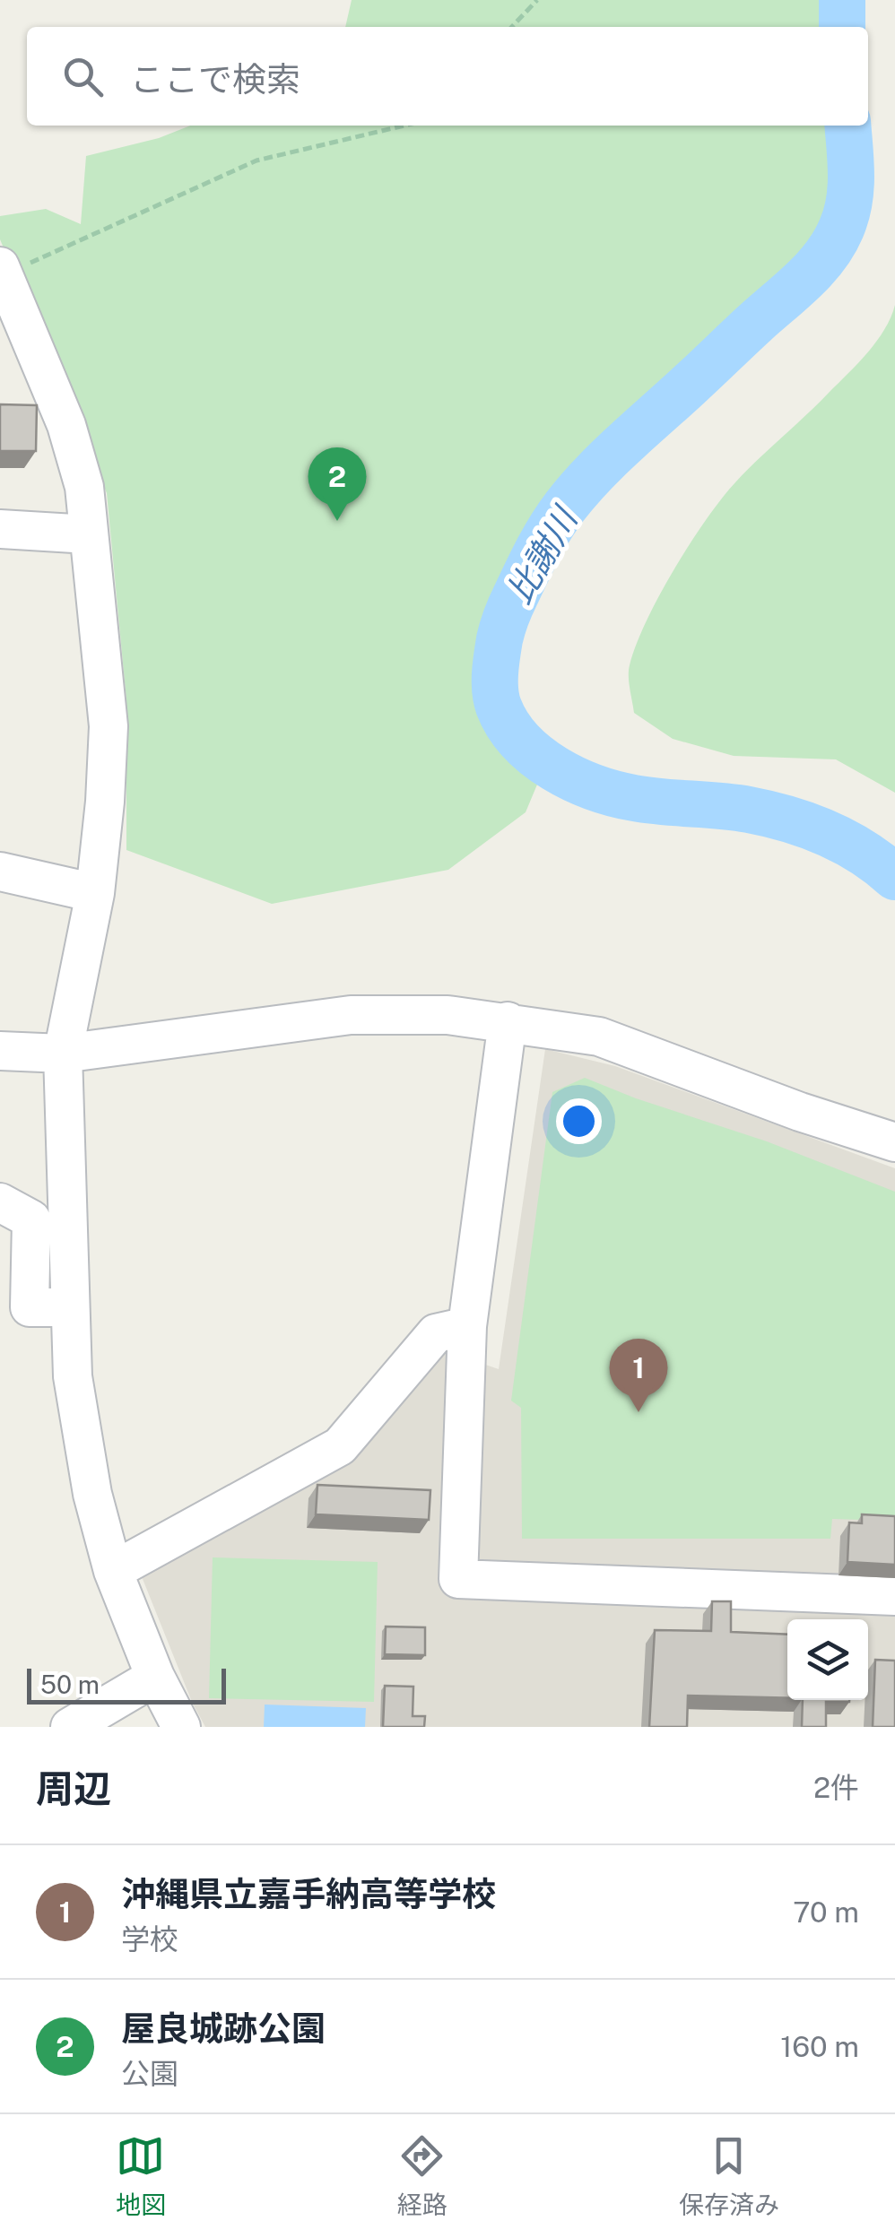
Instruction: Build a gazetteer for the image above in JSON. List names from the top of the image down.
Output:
{
  "water": ["比謝川"],
  "scale_bar": "50 m",
  "page": {
    "search": "ここで検索",
    "pins": ["2", "1"],
    "scale": "50 m",
    "heading": ["周辺", "2件"],
    "list": [
      {
        "mark": "1",
        "name": "沖縄県立嘉手納高等学校",
        "note": "学校",
        "value": "70 m"
      },
      {
        "mark": "2",
        "name": "屋良城跡公園",
        "note": "公園",
        "value": "160 m"
      }
    ],
    "nav": ["地図", "経路", "保存済み"]
  }
}
